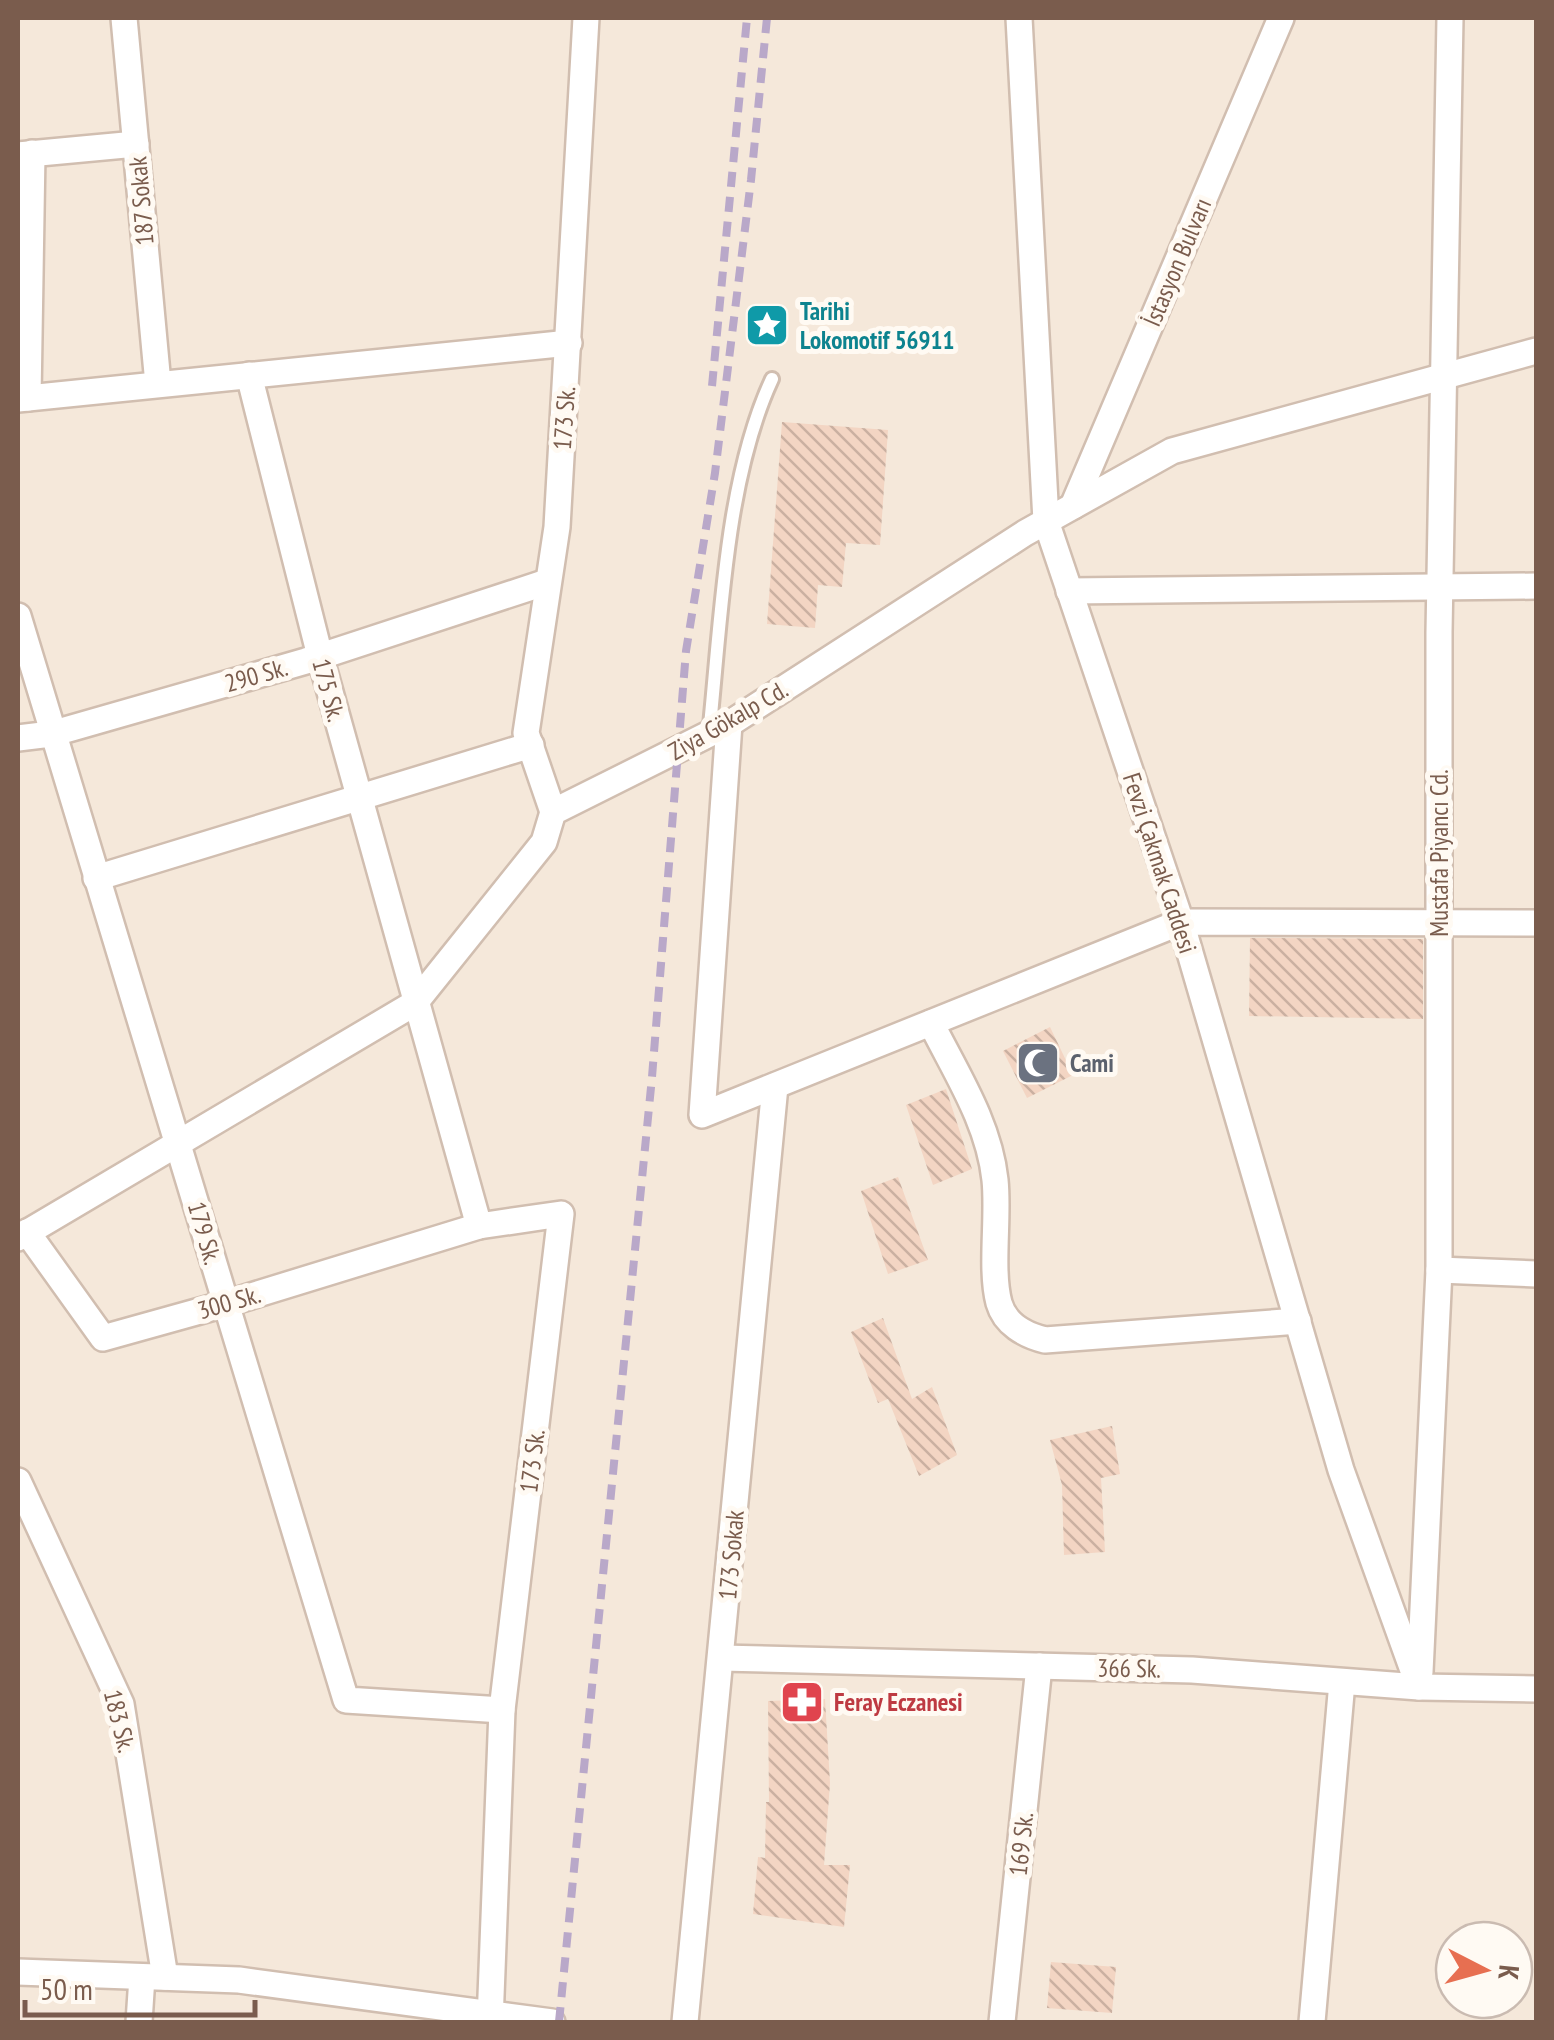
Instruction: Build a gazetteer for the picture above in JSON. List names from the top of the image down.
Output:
{
  "streets": {
    "street": [
      "187 Sokak",
      "İstasyon Bulvarı",
      "173 Sk.",
      "290 Sk.",
      "175 Sk.",
      "Ziya Gökalp Cd.",
      "Mustafa Piyancı Cd.",
      "Fevzi Çakmak Caddesi",
      "179 Sk.",
      "300 Sk.",
      "173 Sokak",
      "366 Sk.",
      "183 Sk.",
      "169 Sk."
    ]
  },
  "crossings": [
    ["İstasyon Bulvarı", "Ziya Gökalp Cd."],
    ["173 Sk.", "290 Sk."],
    ["173 Sk.", "Ziya Gökalp Cd."],
    ["173 Sk.", "179 Sk."],
    ["173 Sk.", "300 Sk."],
    ["290 Sk.", "175 Sk."],
    ["290 Sk.", "179 Sk."],
    ["Ziya Gökalp Cd.", "Mustafa Piyancı Cd."],
    ["Ziya Gökalp Cd.", "Fevzi Çakmak Caddesi"],
    ["Mustafa Piyancı Cd.", "Fevzi Çakmak Caddesi"],
    ["Mustafa Piyancı Cd.", "366 Sk."],
    ["Fevzi Çakmak Caddesi", "366 Sk."],
    ["179 Sk.", "300 Sk."],
    ["173 Sokak", "366 Sk."],
    ["366 Sk.", "169 Sk."]
  ],
  "places": {
    "place": ["Tarihi Lokomotif 56911"],
    "mosque": ["Cami"],
    "pharmacy": ["Feray Eczanesi"]
  },
  "scale_bar": "50 m",
  "north": "right"
}
